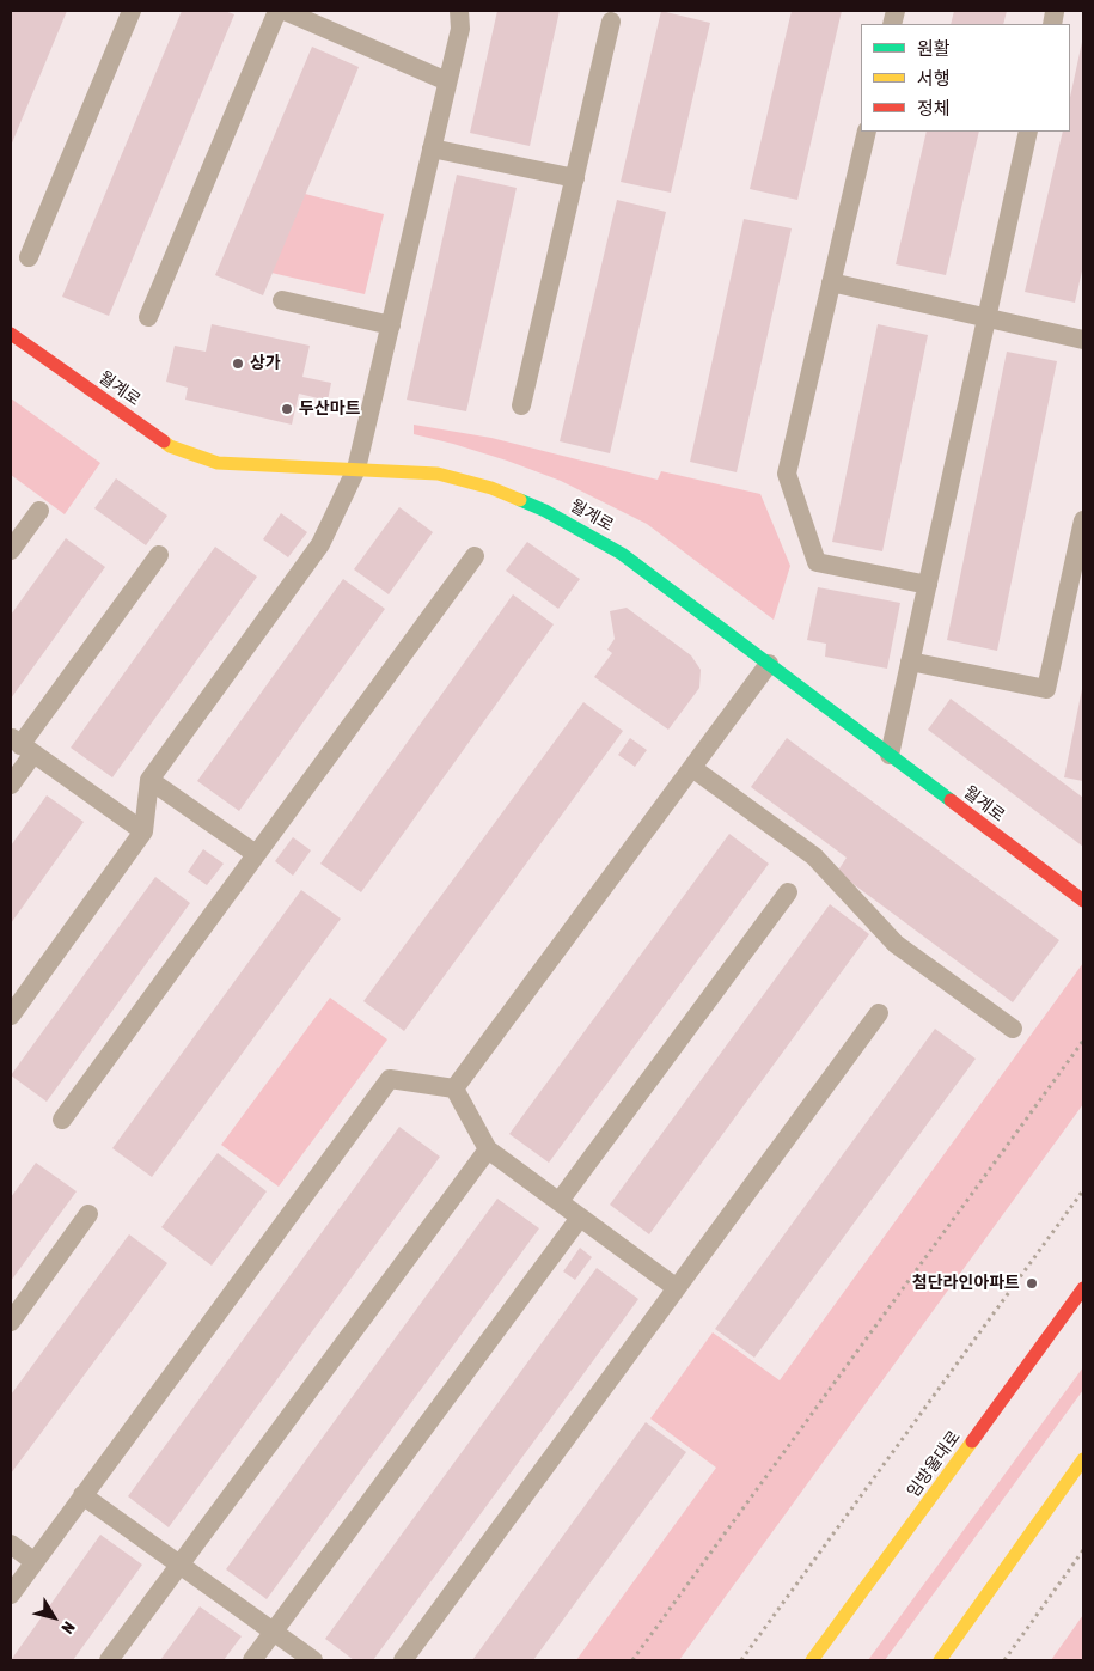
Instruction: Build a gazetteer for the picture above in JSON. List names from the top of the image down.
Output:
{
  "streets": {
    "street": ["월계로", "임방울대로"]
  },
  "places": ["상가", "두산마트", "첨단라인아파트"],
  "legend": ["원활", "서행", "정체"],
  "north": "bottom right"
}
